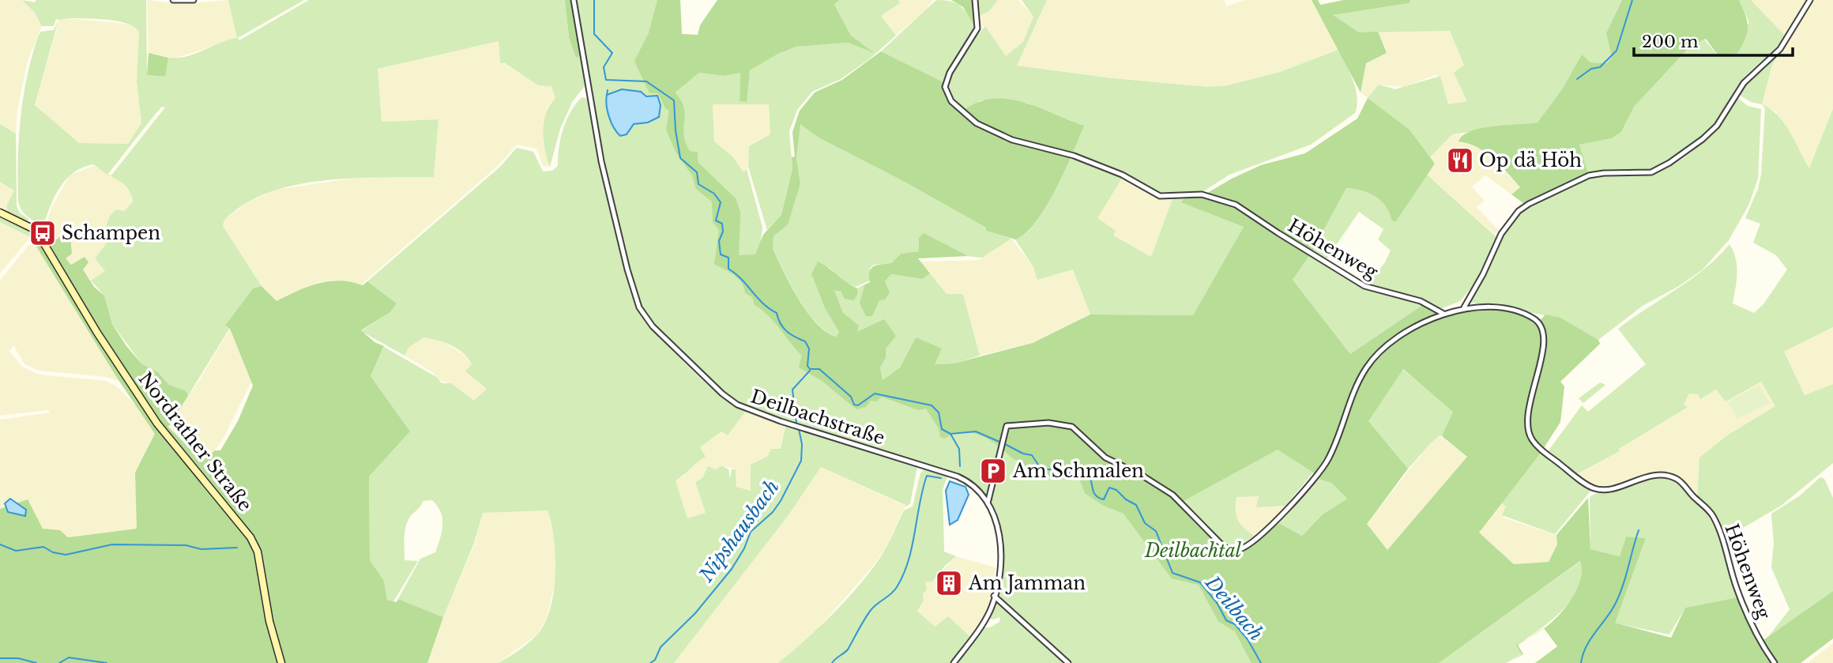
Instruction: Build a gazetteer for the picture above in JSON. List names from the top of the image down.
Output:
{
  "streets": {
    "main road": ["Nordrather Straße"],
    "street": ["Höhenweg", "Deilbachstraße"]
  },
  "water": ["Nipshausbach", "Deilbach"],
  "parks": ["Deilbachtal"],
  "places": {
    "restaurant": ["Op dä Höh"],
    "bus stop": ["Schampen"],
    "parking": ["Am Schmalen"],
    "building": ["Am Jamman"]
  },
  "scale_bar": "200 m"
}
